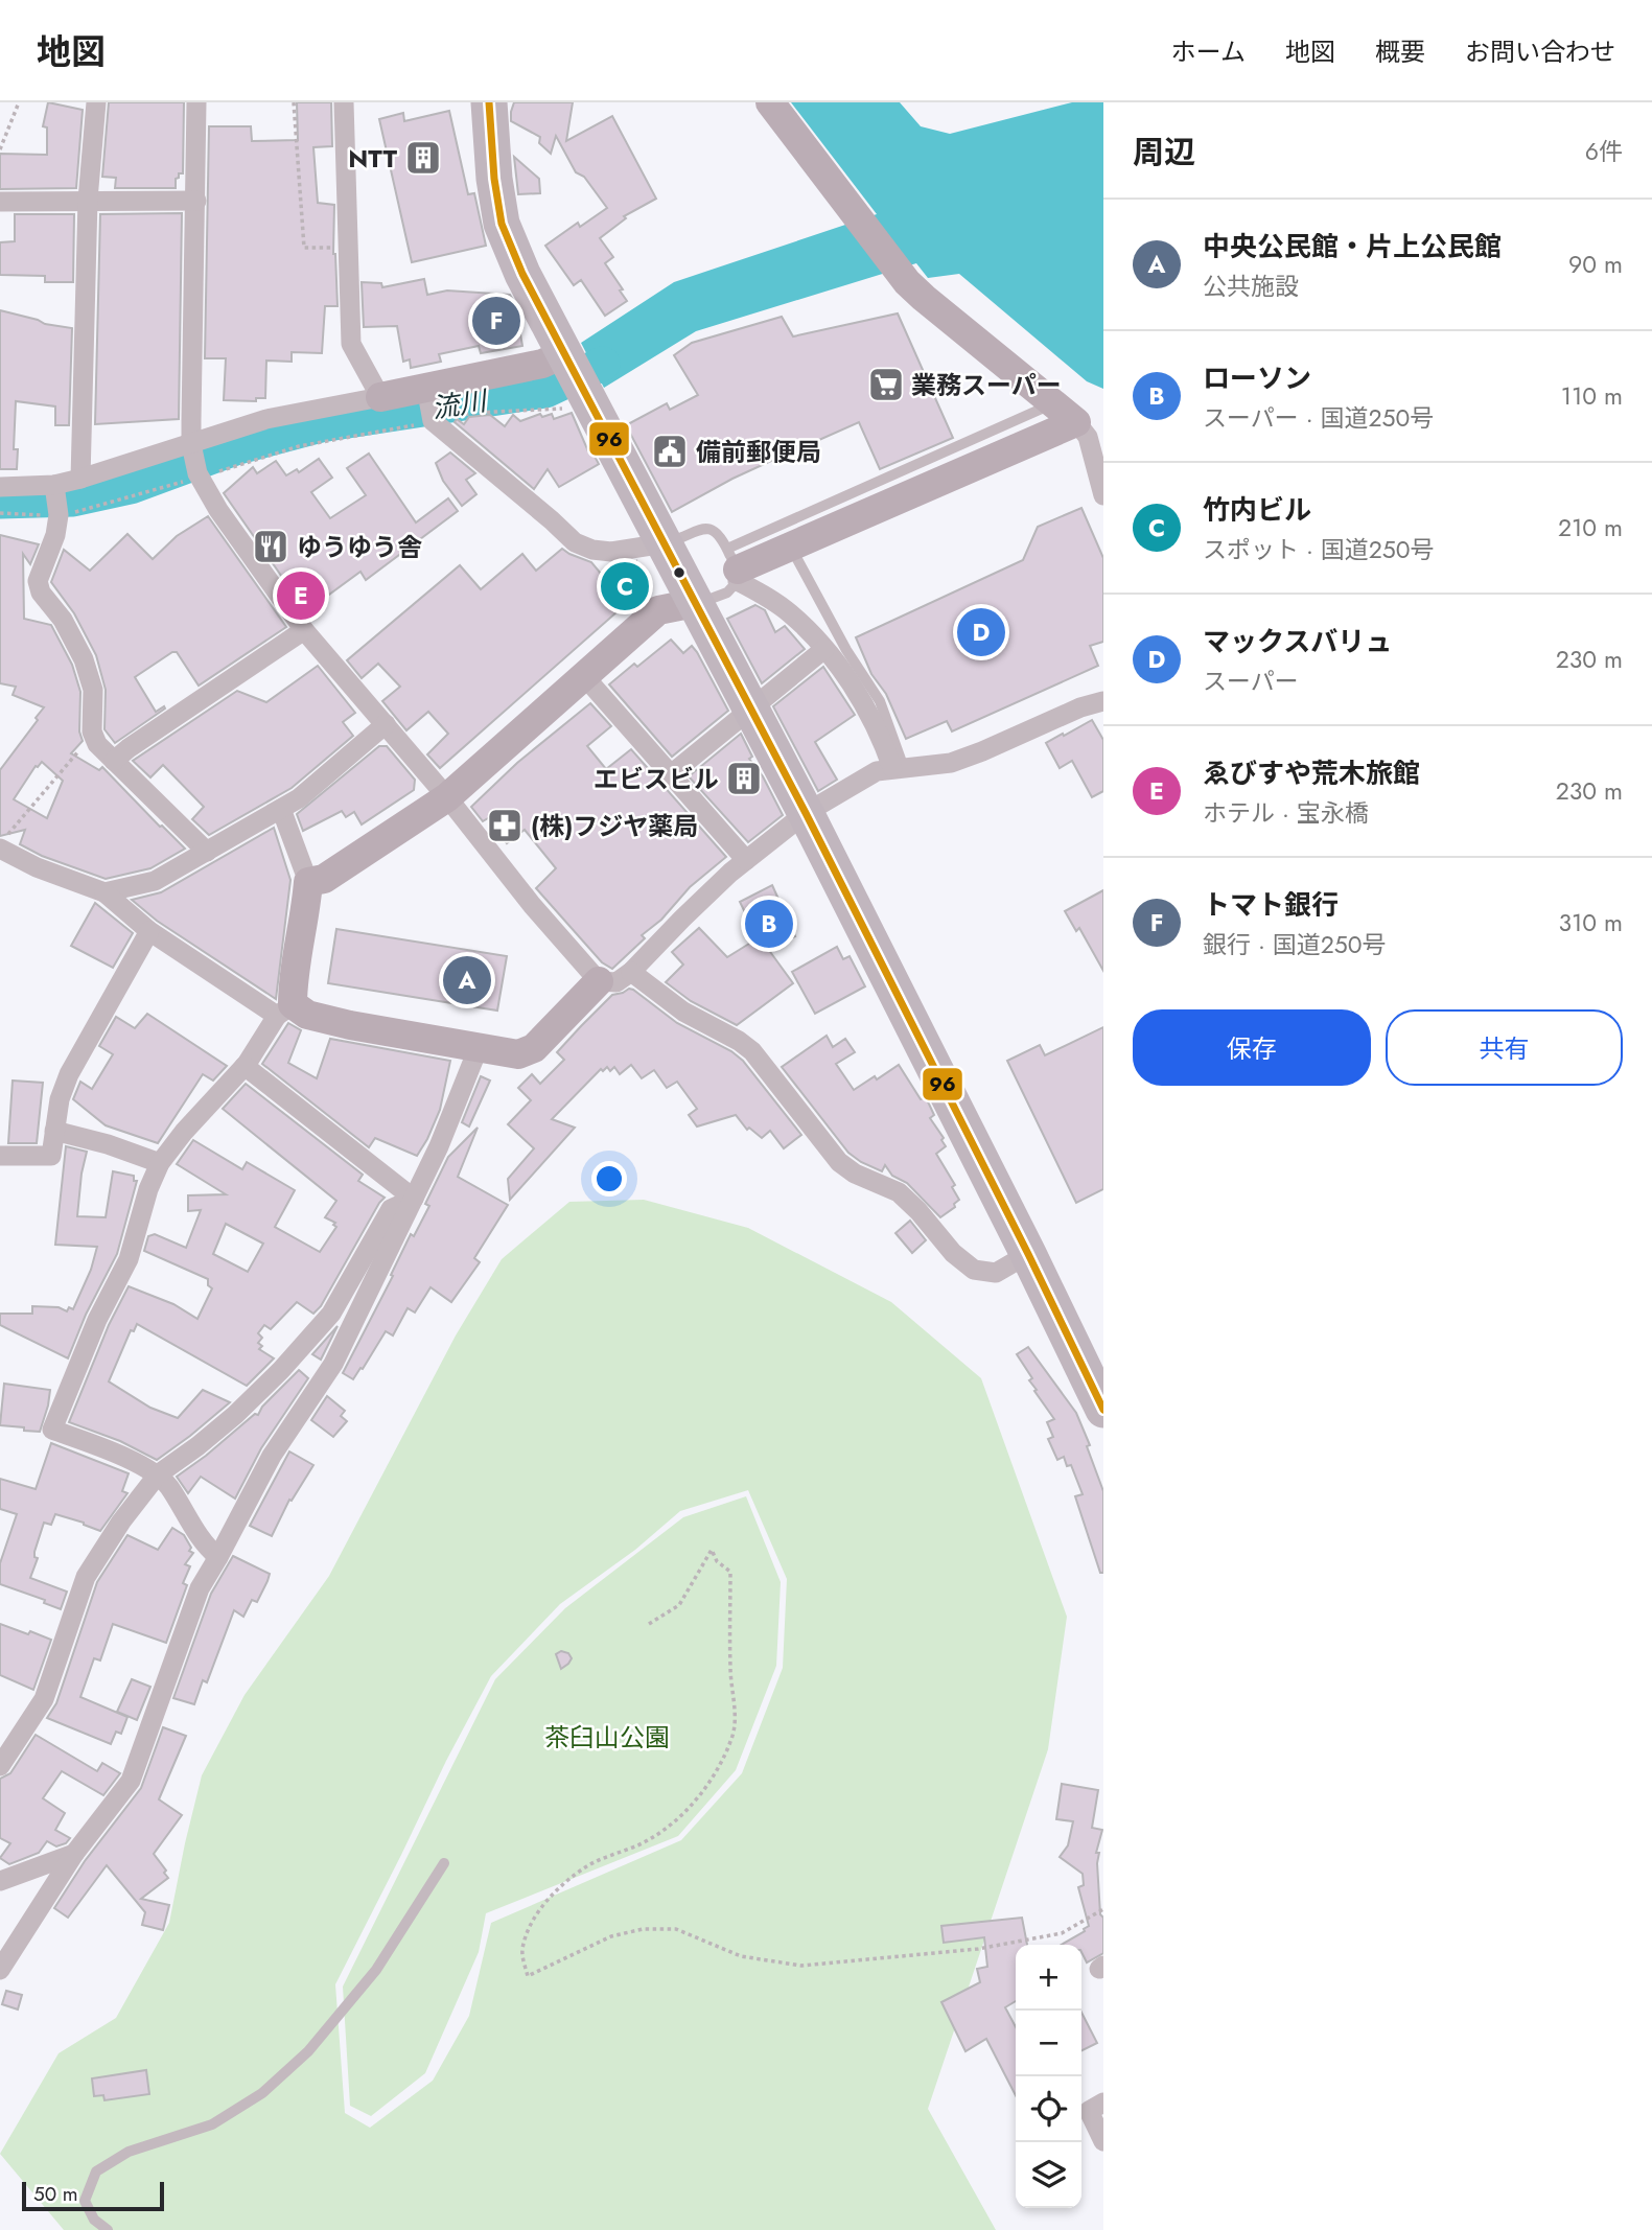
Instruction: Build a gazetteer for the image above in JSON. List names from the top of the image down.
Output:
{
  "water": ["流川"],
  "parks": ["茶臼山公園"],
  "places": {
    "building": ["NTT", "エビスビル"],
    "supermarket": ["業務スーパー"],
    "public building": ["備前郵便局"],
    "restaurant": ["ゆうゆう舎"],
    "pharmacy": ["(株)フジヤ薬局"]
  },
  "lines": ["transit line 96"],
  "scale_bar": "50 m",
  "page": {
    "header": "地図",
    "nav": [
      "ホーム",
      "地図",
      "概要",
      "お問い合わせ"
    ],
    "heading": ["周辺", "6件"],
    "list": [
      {
        "mark": "A",
        "name": "中央公民館・片上公民館",
        "note": "公共施設",
        "value": "90 m"
      },
      {
        "mark": "B",
        "name": "ローソン",
        "note": "スーパー · 国道250号",
        "value": "110 m"
      },
      {
        "mark": "C",
        "name": "竹内ビル",
        "note": "スポット · 国道250号",
        "value": "210 m"
      },
      {
        "mark": "D",
        "name": "マックスバリュ",
        "note": "スーパー",
        "value": "230 m"
      },
      {
        "mark": "E",
        "name": "ゑびすや荒木旅館",
        "note": "ホテル · 宝永橋",
        "value": "230 m"
      },
      {
        "mark": "F",
        "name": "トマト銀行",
        "note": "銀行 · 国道250号",
        "value": "310 m"
      }
    ],
    "pins": [
      "F",
      "C",
      "E",
      "D",
      "B",
      "A"
    ],
    "buttons": ["保存", "共有"],
    "map_buttons": ["+", "−"],
    "scale": "50 m"
  }
}
